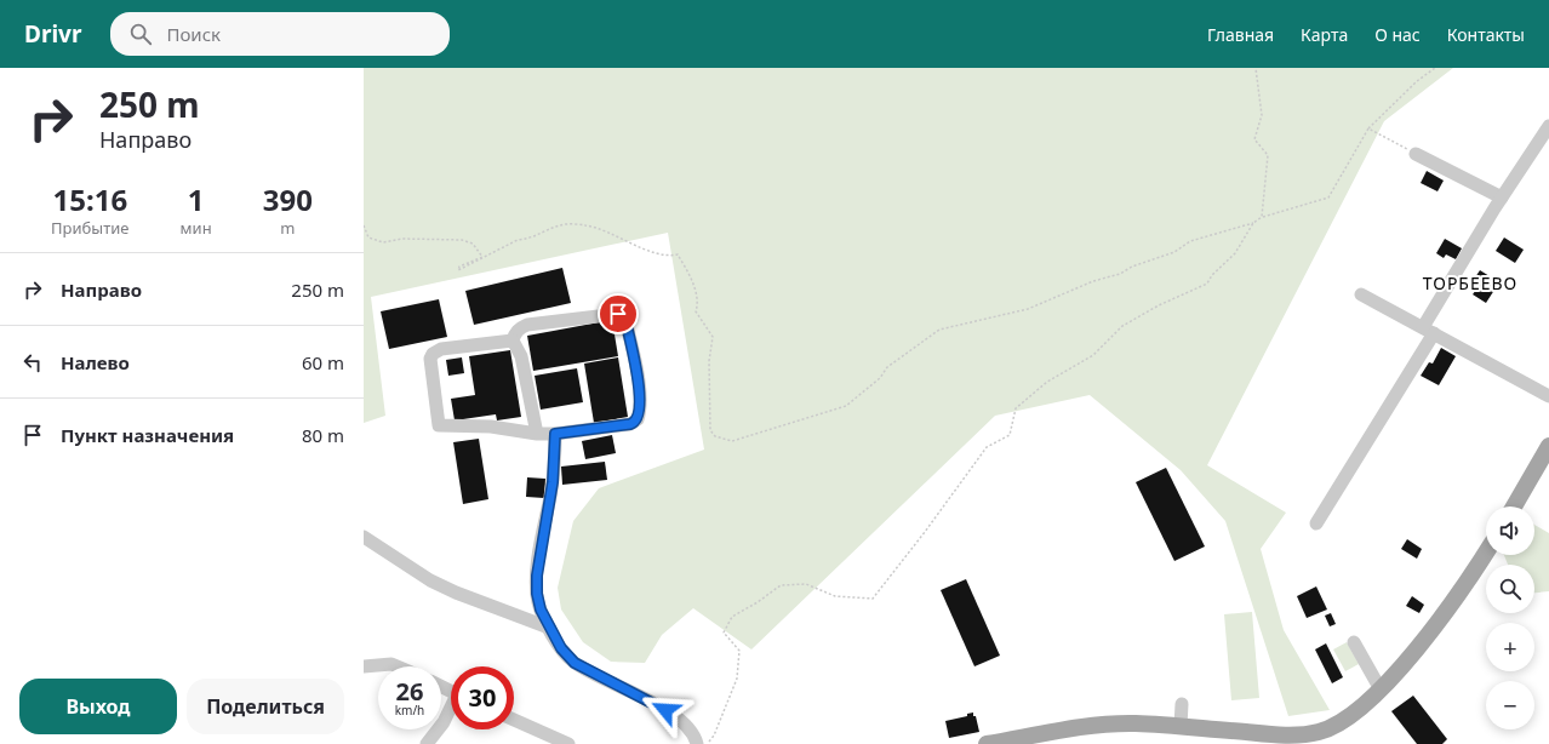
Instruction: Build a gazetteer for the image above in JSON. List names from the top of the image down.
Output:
{
  "districts": ["ТОРБЕЕВО"],
  "page": {
    "header": "Drivr",
    "search": "Поиск",
    "nav": [
      "Главная",
      "Карта",
      "О нас",
      "Контакты"
    ],
    "turn": ["250 m", "Направо"],
    "eta": [
      "15:16",
      "Прибытие",
      "1",
      "мин",
      "390",
      "m"
    ],
    "list": [
      {
        "name": "Направо",
        "value": "250 m"
      },
      {
        "name": "Налево",
        "value": "60 m"
      },
      {
        "name": "Пункт назначения",
        "value": "80 m"
      }
    ],
    "map_buttons": ["+", "−"],
    "speed": "26 km/h",
    "limit": "30",
    "buttons": ["Выход", "Поделиться"]
  }
}
